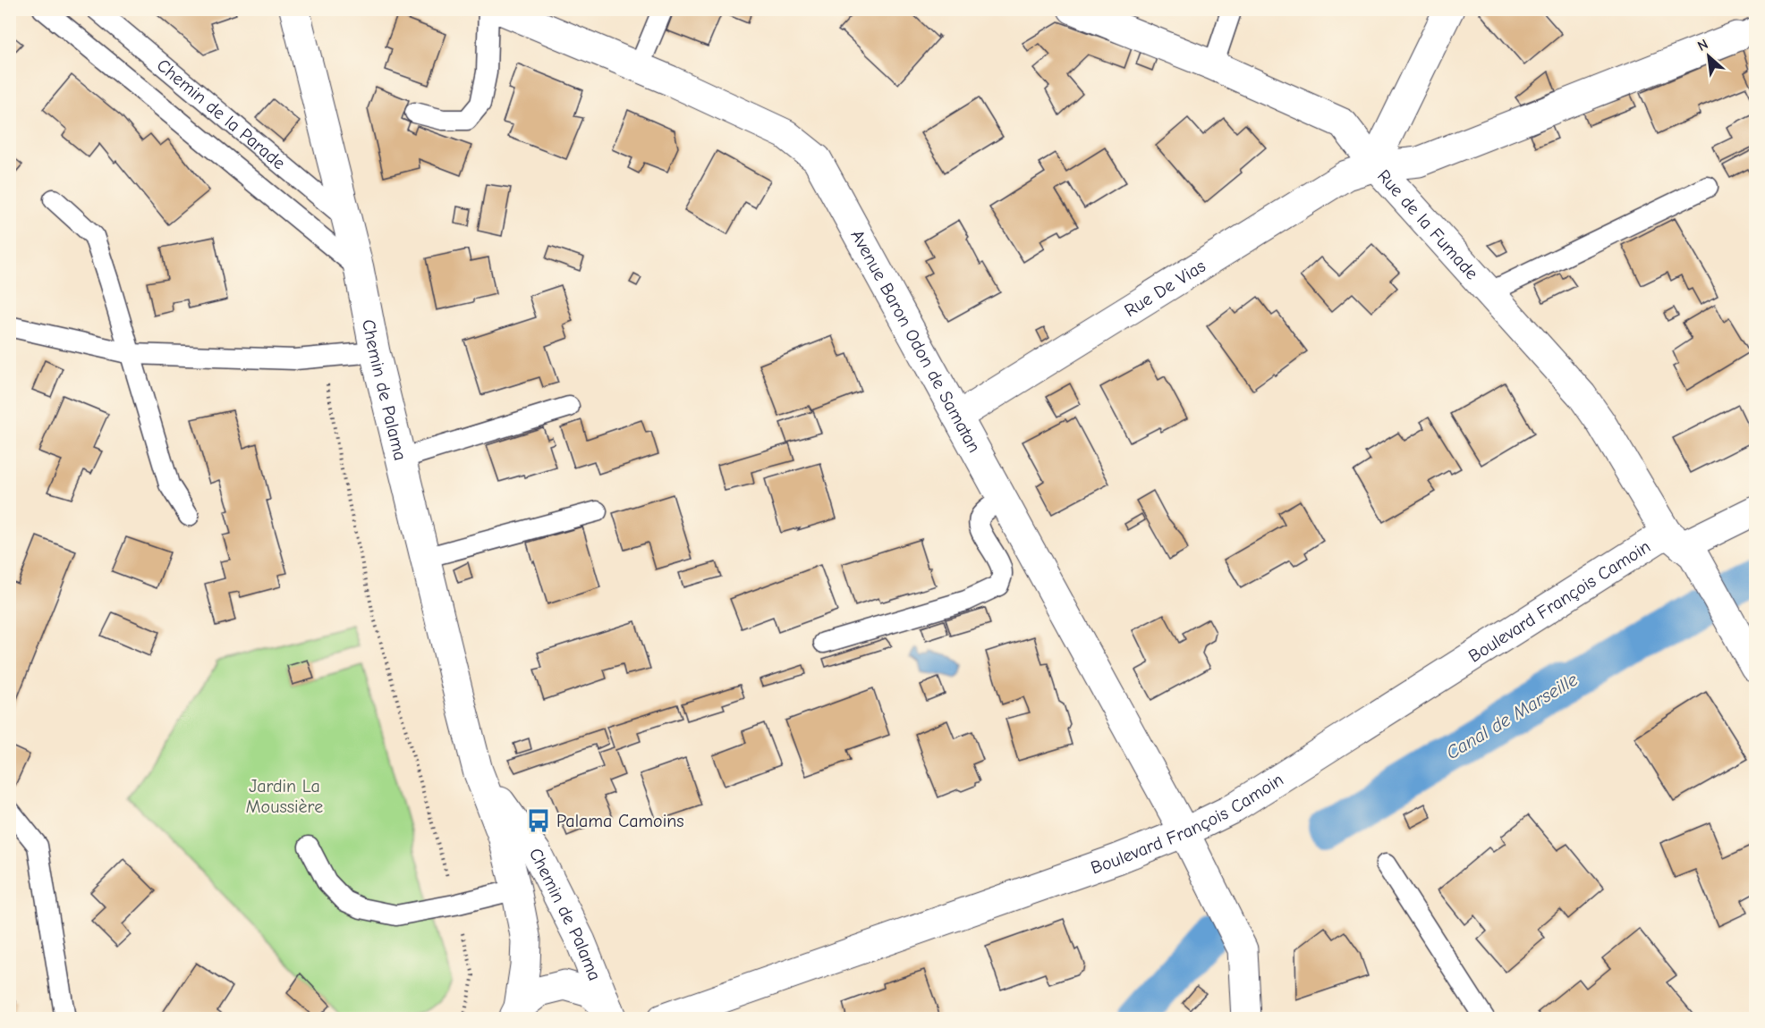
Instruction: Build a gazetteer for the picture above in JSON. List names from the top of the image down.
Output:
{
  "streets": {
    "street": [
      "Rue de la Fumade",
      "Rue De Vias",
      "Avenue Baron Odon de Samatan",
      "Chemin de Palama",
      "Boulevard François Camoin"
    ],
    "lane": ["Chemin de la Parade"]
  },
  "crossings": [
    ["Chemin de la Parade", "Chemin de Palama"],
    ["Rue de la Fumade", "Rue De Vias"],
    ["Rue de la Fumade", "Boulevard François Camoin"],
    ["Rue De Vias", "Avenue Baron Odon de Samatan"],
    ["Avenue Baron Odon de Samatan", "Boulevard François Camoin"]
  ],
  "water": ["Canal de Marseille"],
  "parks": ["Jardin La Moussière"],
  "places": {
    "bus stop": ["Palama Camoins"]
  },
  "north": "top left"
}
